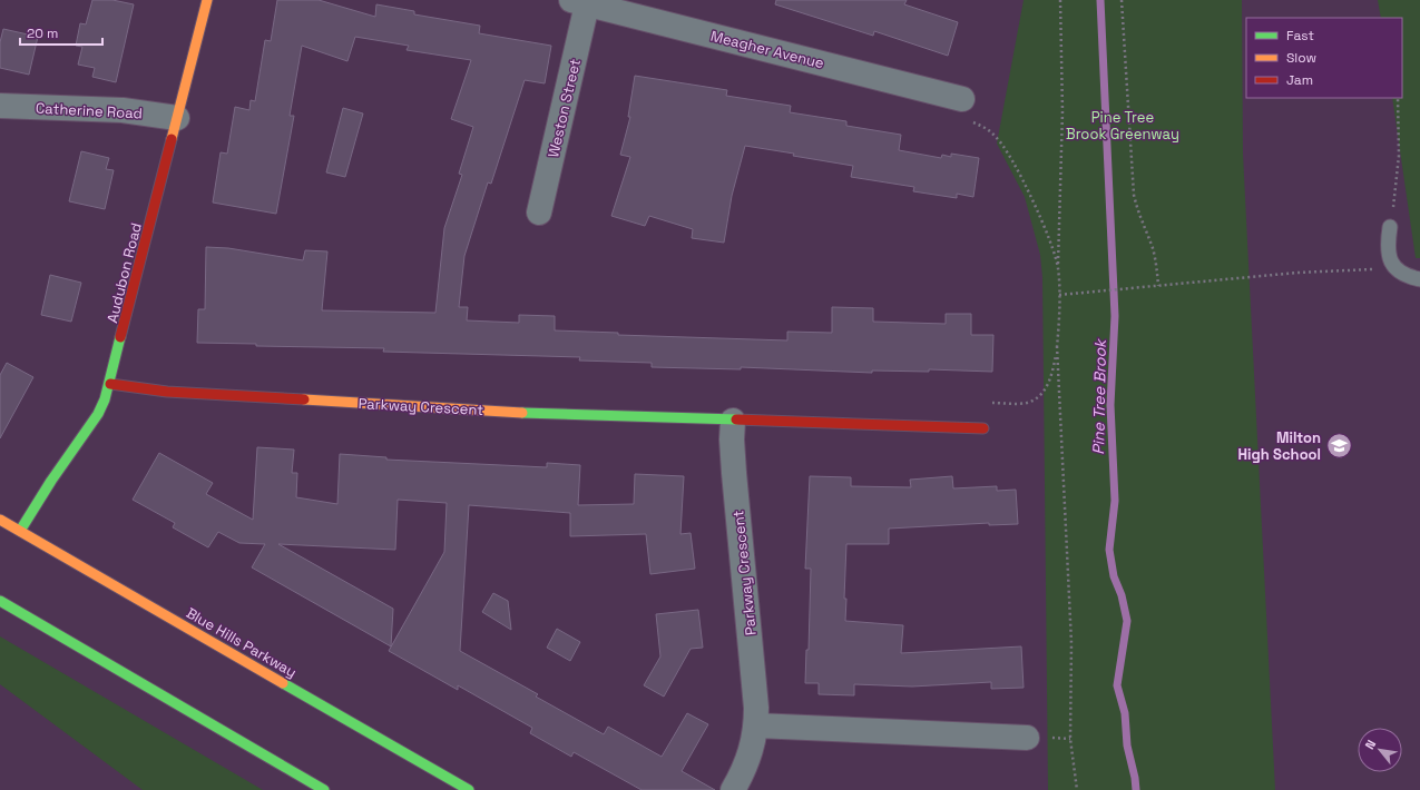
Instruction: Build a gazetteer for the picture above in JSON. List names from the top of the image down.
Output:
{
  "streets": {
    "street": [
      "Meagher Avenue",
      "Weston Street",
      "Catherine Road",
      "Audubon Road",
      "Parkway Crescent",
      "Blue Hills Parkway"
    ]
  },
  "crossings": [
    ["Meagher Avenue", "Weston Street"],
    ["Catherine Road", "Audubon Road"],
    ["Audubon Road", "Parkway Crescent"],
    ["Audubon Road", "Blue Hills Parkway"]
  ],
  "water": ["Pine Tree Brook"],
  "parks": ["Pine Tree Brook Greenway"],
  "places": {
    "school or university": ["Milton High School"]
  },
  "legend": ["Fast", "Slow", "Jam"],
  "scale_bar": "20 m",
  "north": "top left"
}
